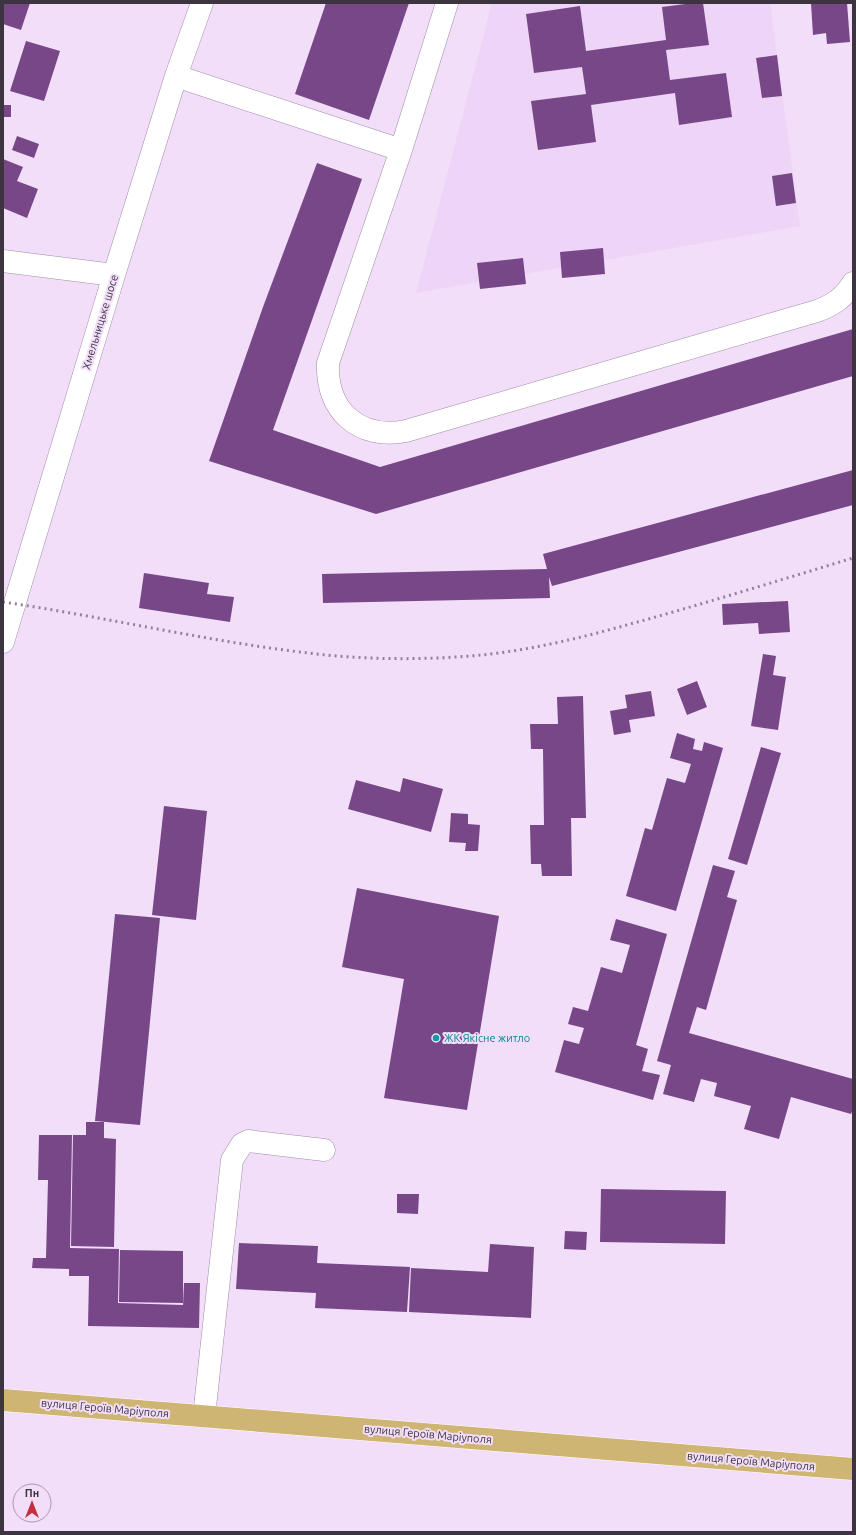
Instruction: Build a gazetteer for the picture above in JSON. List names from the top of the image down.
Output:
{
  "streets": {
    "main road": ["вулиця Героїв Маріуполя"],
    "street": ["Хмельницьке шосе"]
  },
  "places": ["ЖК Якісне житло"],
  "north": "top"
}
